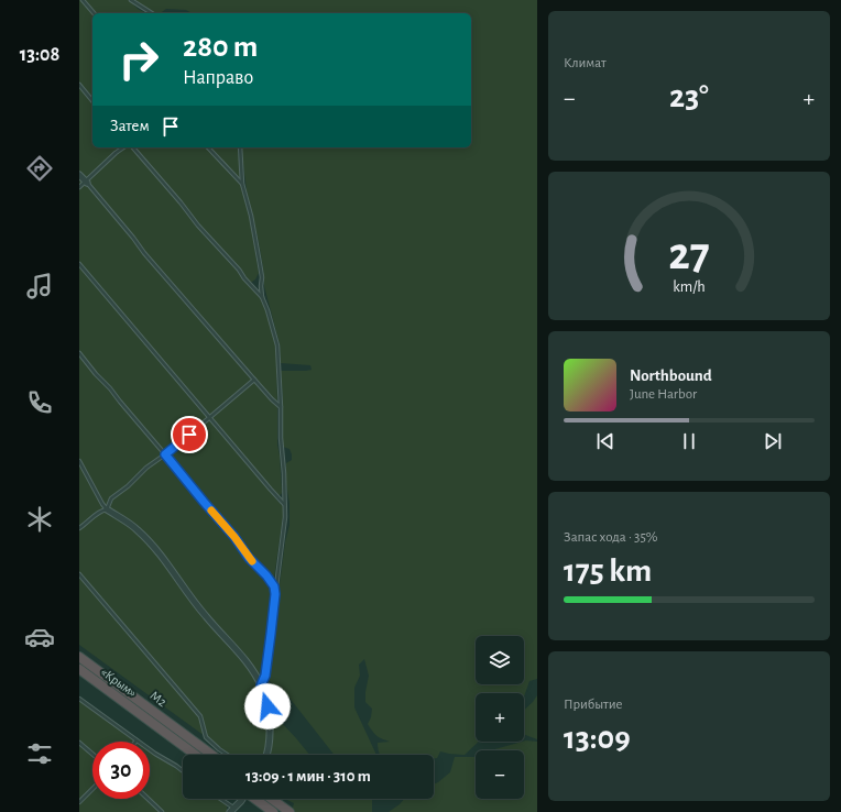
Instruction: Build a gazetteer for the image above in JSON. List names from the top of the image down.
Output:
{
  "streets": {
    "highway": ["«Крым»", "М2"]
  },
  "page": {
    "tabs": "13:08",
    "tile": [
      "Климат",
      ["Запас хода · 35%", "175 km"],
      ["Прибытие", "13:09"]
    ],
    "turn": ["280 m", "Направо"],
    "heat": ["−", "23°", "+"],
    "then": "Затем",
    "song": ["Northbound", "June Harbor"],
    "map_buttons": ["+", "−"],
    "limit": "30",
    "trip": "13:09 · 1 мин · 310 m",
    "gauge": ["27", "km/h"]
  }
}
